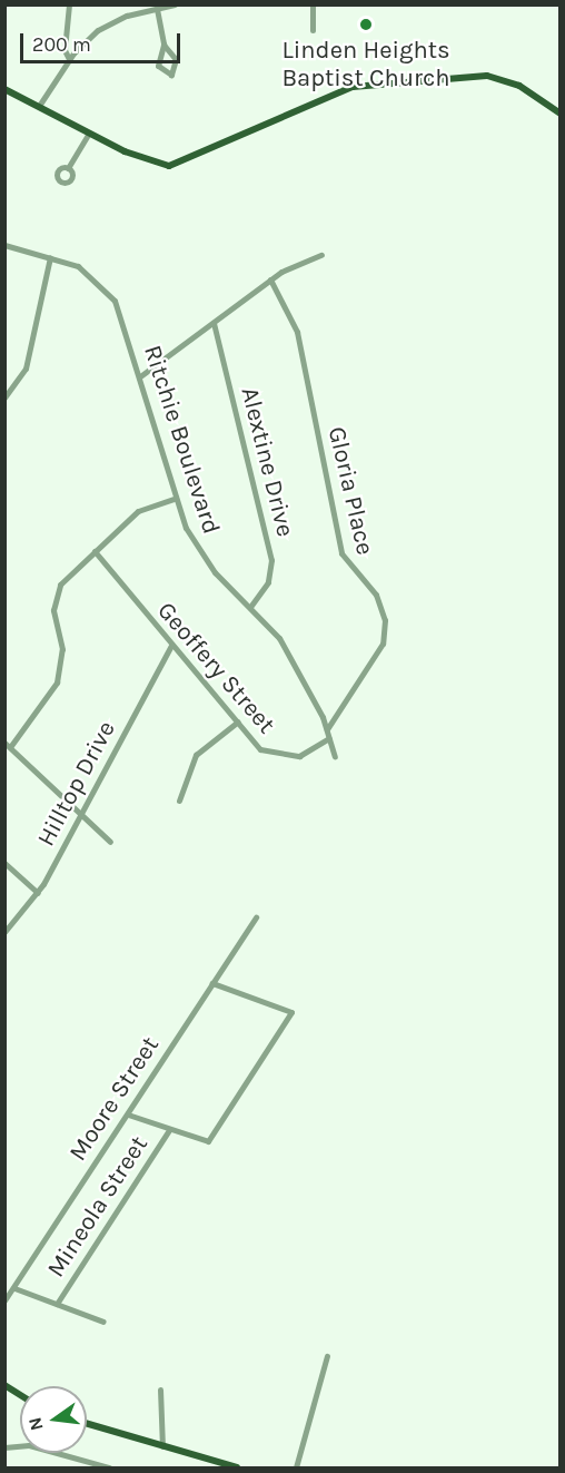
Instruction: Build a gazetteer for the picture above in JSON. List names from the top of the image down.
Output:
{
  "streets": {
    "street": [
      "Ritchie Boulevard",
      "Alextine Drive",
      "Gloria Place",
      "Geoffery Street",
      "Hilltop Drive",
      "Moore Street",
      "Mineola Street"
    ]
  },
  "crossings": [
    ["Ritchie Boulevard", "Alextine Drive"],
    ["Ritchie Boulevard", "Gloria Place"],
    ["Ritchie Boulevard", "Geoffery Street"],
    ["Geoffery Street", "Hilltop Drive"]
  ],
  "places": ["Linden Heights Baptist Church"],
  "scale_bar": "200 m",
  "north": "left"
}
